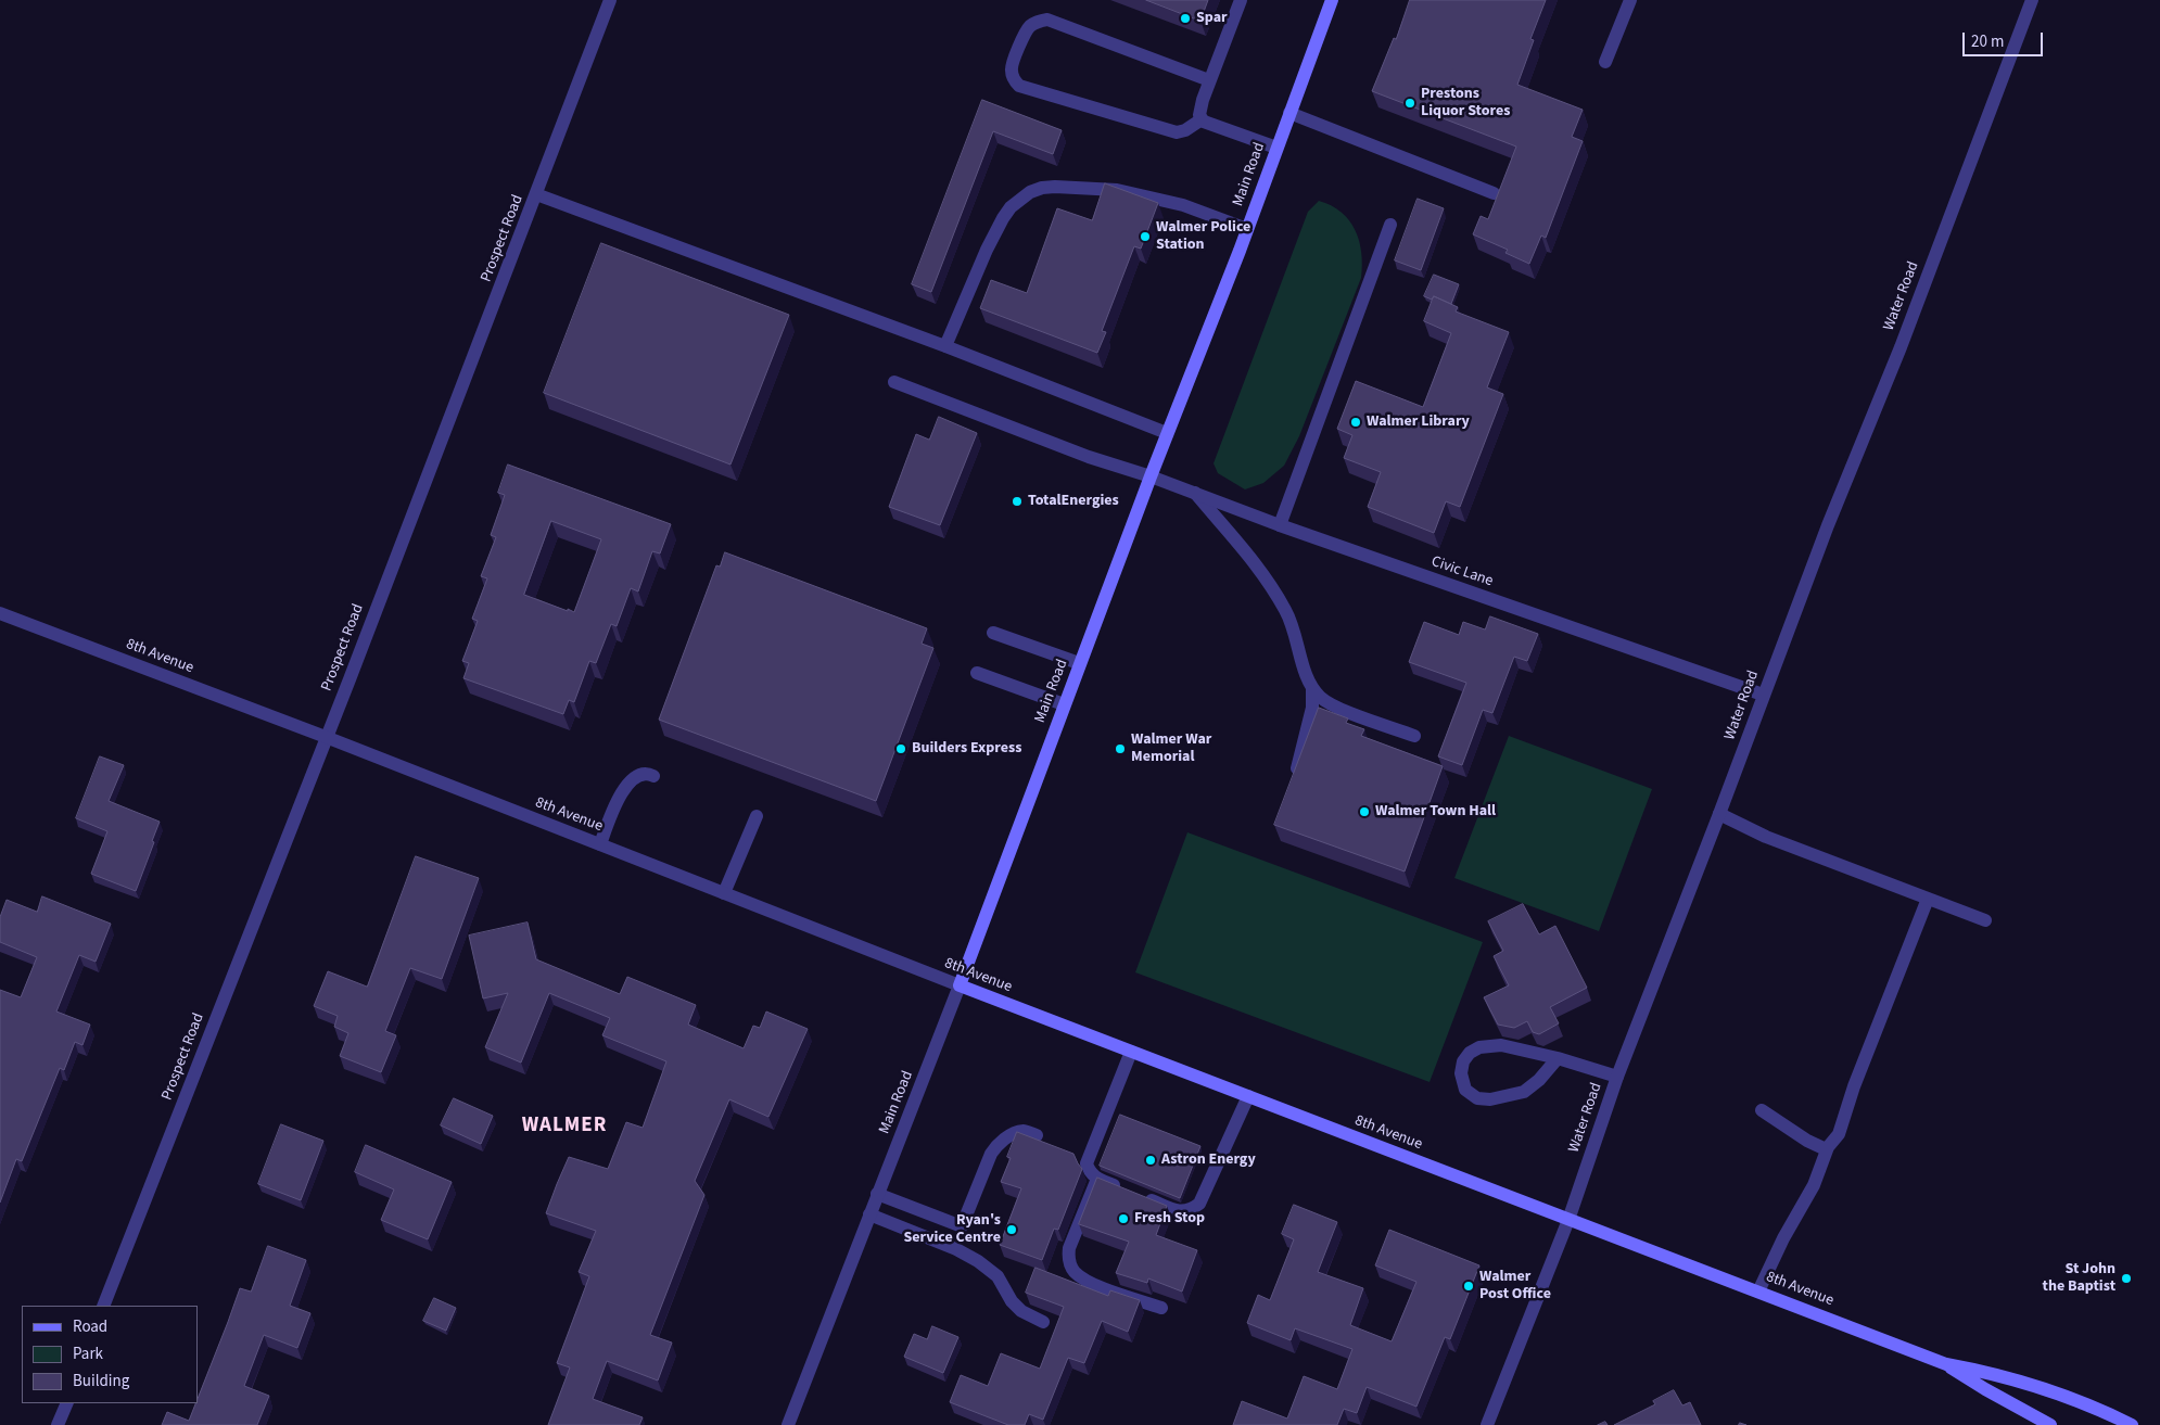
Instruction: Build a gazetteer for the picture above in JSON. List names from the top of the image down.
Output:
{
  "streets": {
    "main road": ["Main Road", "8th Avenue"],
    "street": ["Prospect Road", "Water Road", "Civic Lane"]
  },
  "crossings": [
    ["Main Road", "Civic Lane"],
    ["Main Road", "8th Avenue"],
    ["Prospect Road", "8th Avenue"],
    ["Water Road", "Civic Lane"],
    ["Water Road", "8th Avenue"]
  ],
  "districts": ["WALMER"],
  "places": [
    "Spar",
    "Prestons Liquor Stores",
    "Walmer Police Station",
    "Walmer Library",
    "TotalEnergies",
    "Builders Express",
    "Walmer War Memorial",
    "Walmer Town Hall",
    "Astron Energy",
    "Fresh Stop",
    "Ryan's Service Centre",
    "St John the Baptist",
    "Walmer Post Office"
  ],
  "legend": ["Road", "Park", "Building"],
  "scale_bar": "20 m"
}
